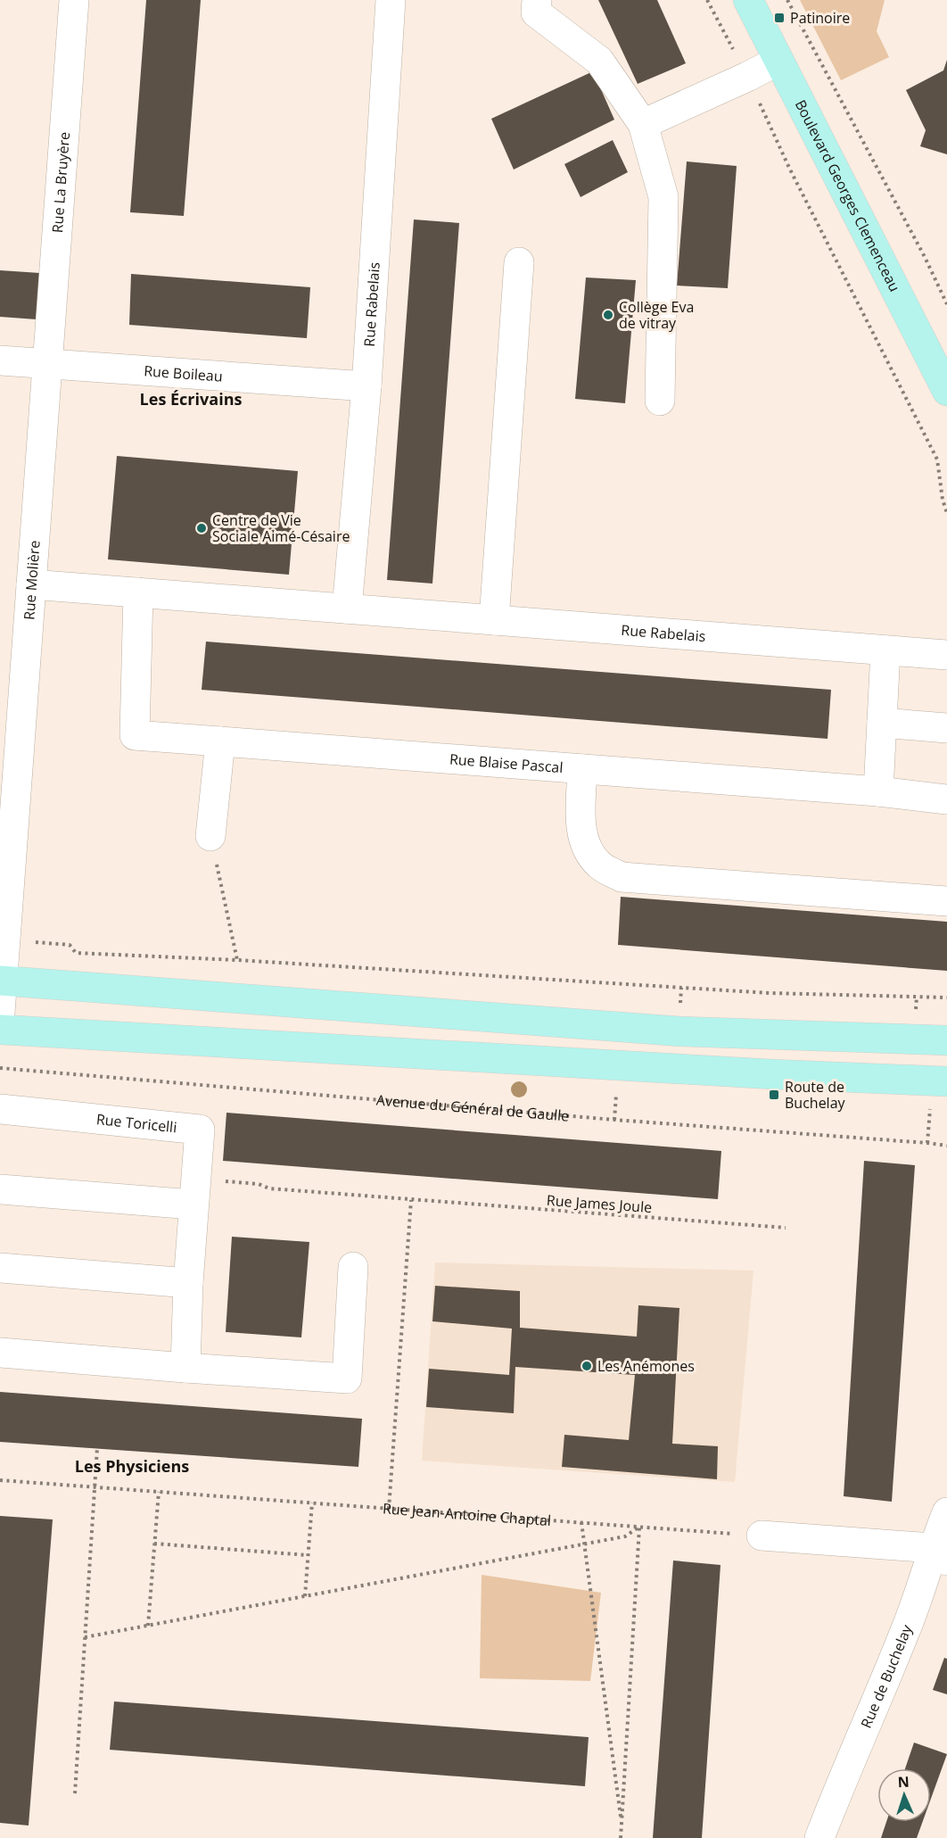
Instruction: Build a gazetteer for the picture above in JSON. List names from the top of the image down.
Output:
{
  "streets": {
    "main road": ["Boulevard Georges Clemenceau"],
    "street": [
      "Rue La Bruyère",
      "Rue Rabelais",
      "Rue Boileau",
      "Rue Molière",
      "Rue Blaise Pascal",
      "Rue Toricelli",
      "Rue de Buchelay"
    ],
    "path": ["Avenue du Général de Gaulle", "Rue James Joule", "Rue Jean-Antoine Chaptal"]
  },
  "crossings": [
    ["Rue La Bruyère", "Rue Boileau"],
    ["Rue La Bruyère", "Rue Molière"],
    ["Rue Rabelais", "Rue Boileau"],
    ["Rue Rabelais", "Rue Molière"],
    ["Rue Rabelais", "Rue Blaise Pascal"],
    ["Rue Boileau", "Rue Molière"],
    ["Rue Toricelli", "Rue James Joule"]
  ],
  "districts": ["Les Écrivains", "Les Physiciens"],
  "places": {
    "transit": ["Patinoire", "Route de Buchelay"],
    "other": ["Collège Eva de vitray", "Centre de Vie Sociale Aimé-Césaire", "Les Anémones"]
  },
  "north": "top"
}
